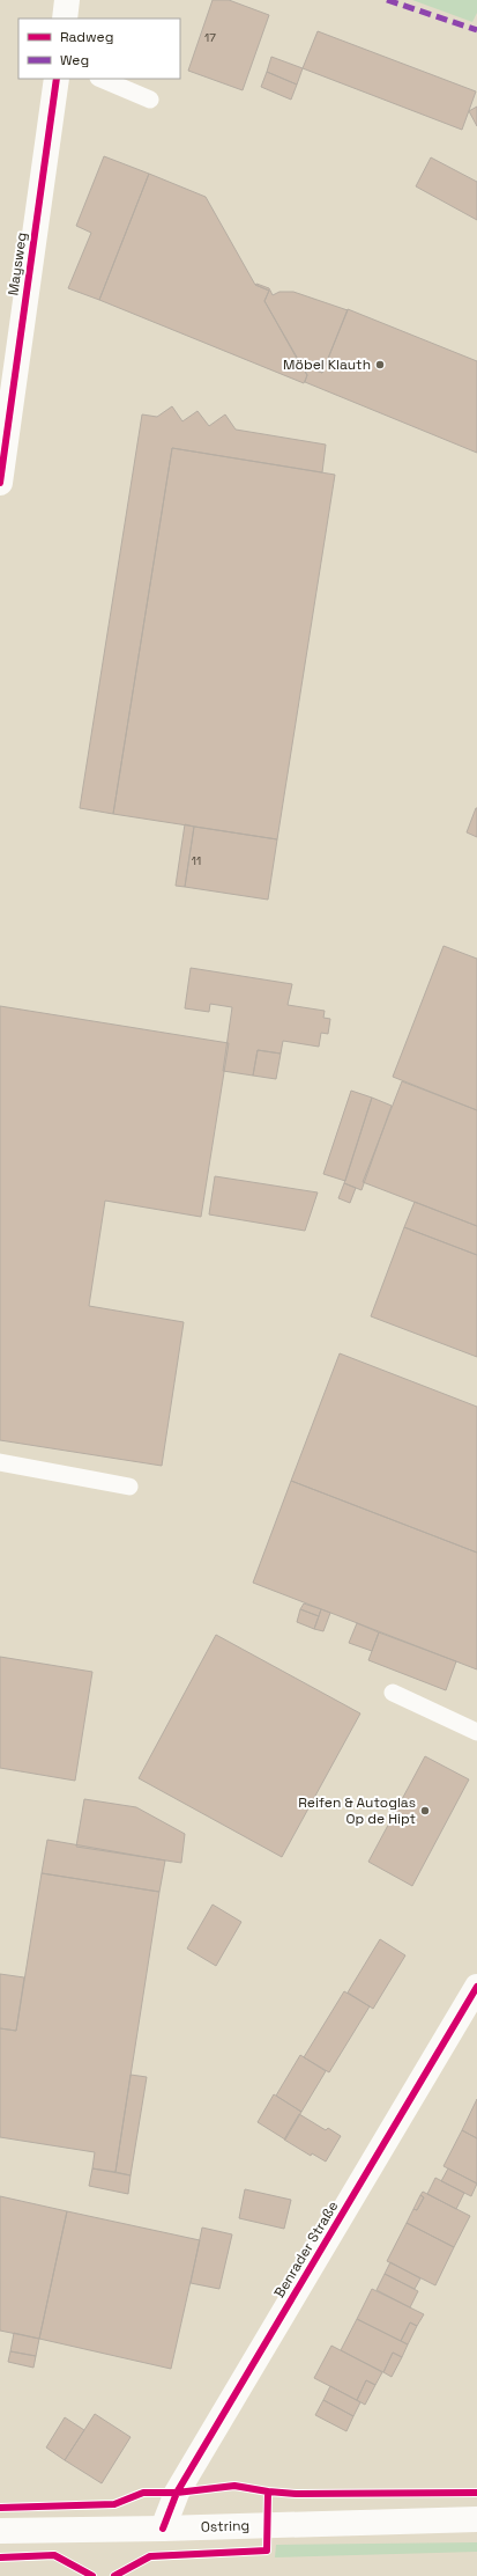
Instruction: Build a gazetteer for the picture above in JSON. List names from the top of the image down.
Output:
{
  "streets": {
    "street": ["Maysweg", "Benrader Straße", "Ostring"]
  },
  "crossings": [
    ["Benrader Straße", "Ostring"]
  ],
  "places": ["Möbel Klauth", "Reifen & Autoglas Op de Hipt"],
  "house_numbers": ["17", "11"],
  "legend": ["Radweg", "Weg"]
}
